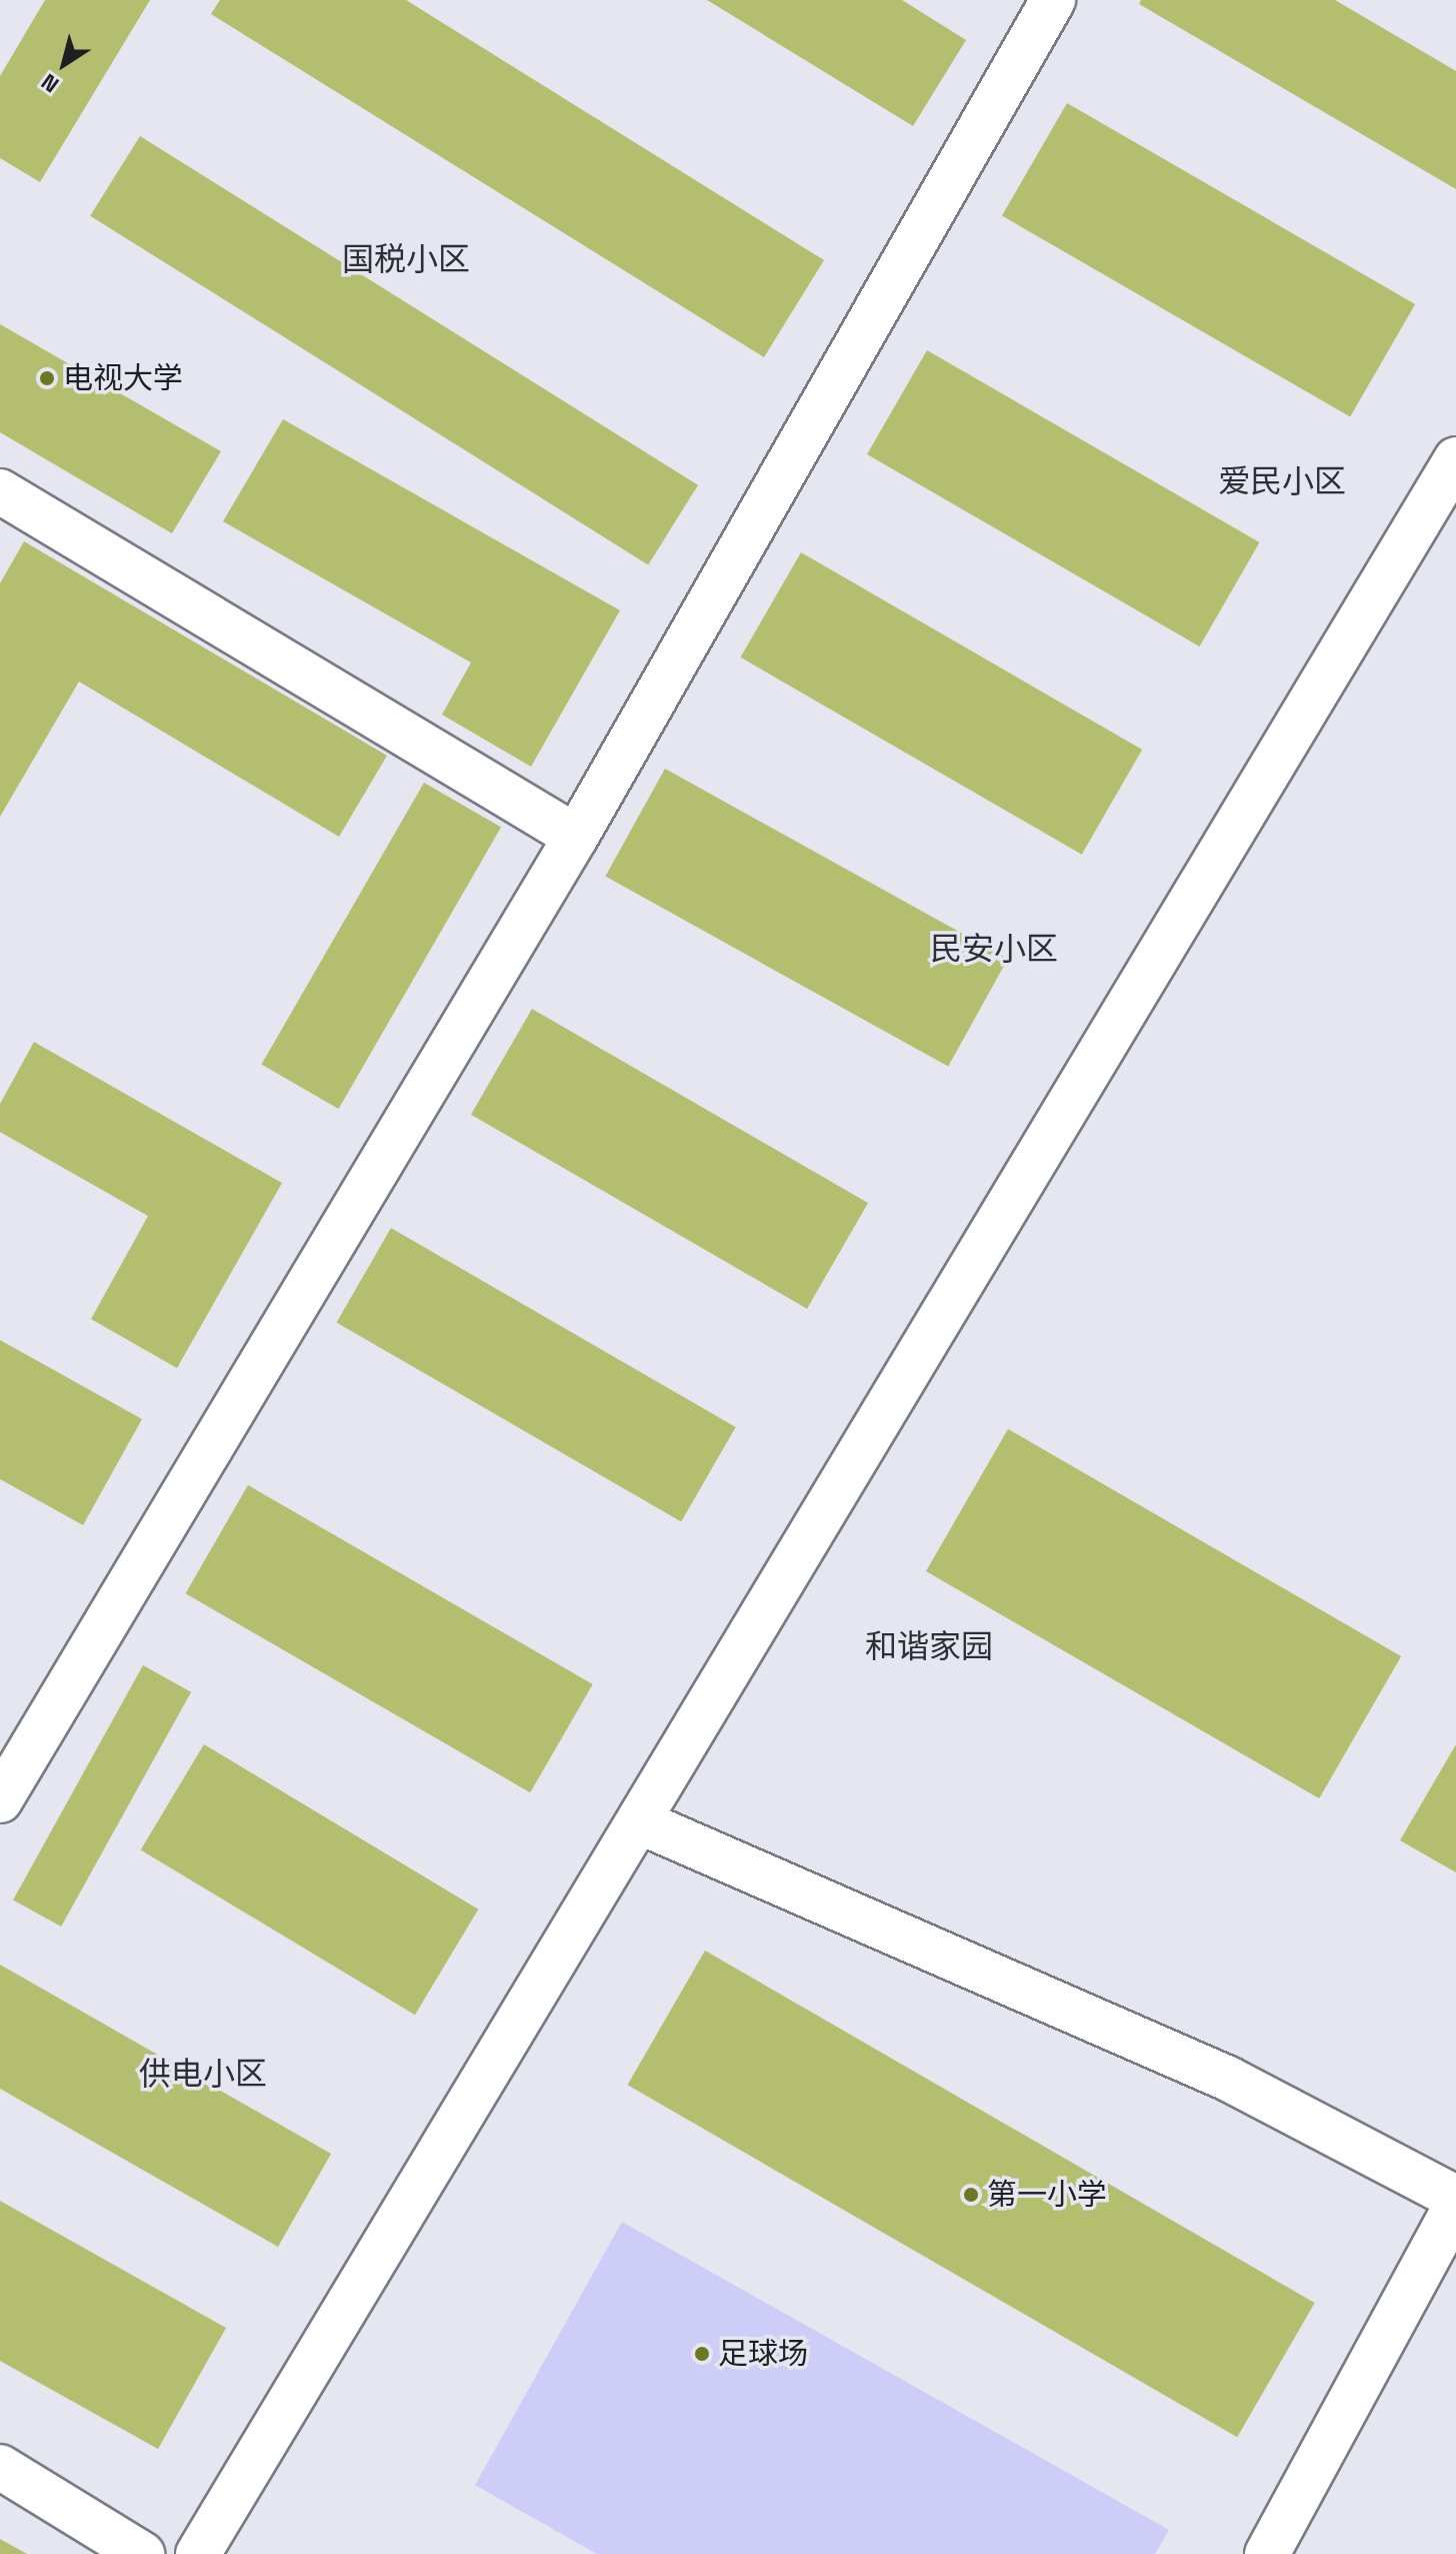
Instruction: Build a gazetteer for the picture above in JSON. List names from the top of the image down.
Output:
{
  "districts": [
    "国税小区",
    "爱民小区",
    "民安小区",
    "和谐家园",
    "供电小区"
  ],
  "places": ["电视大学", "第一小学", "足球场"],
  "north": "bottom left"
}
